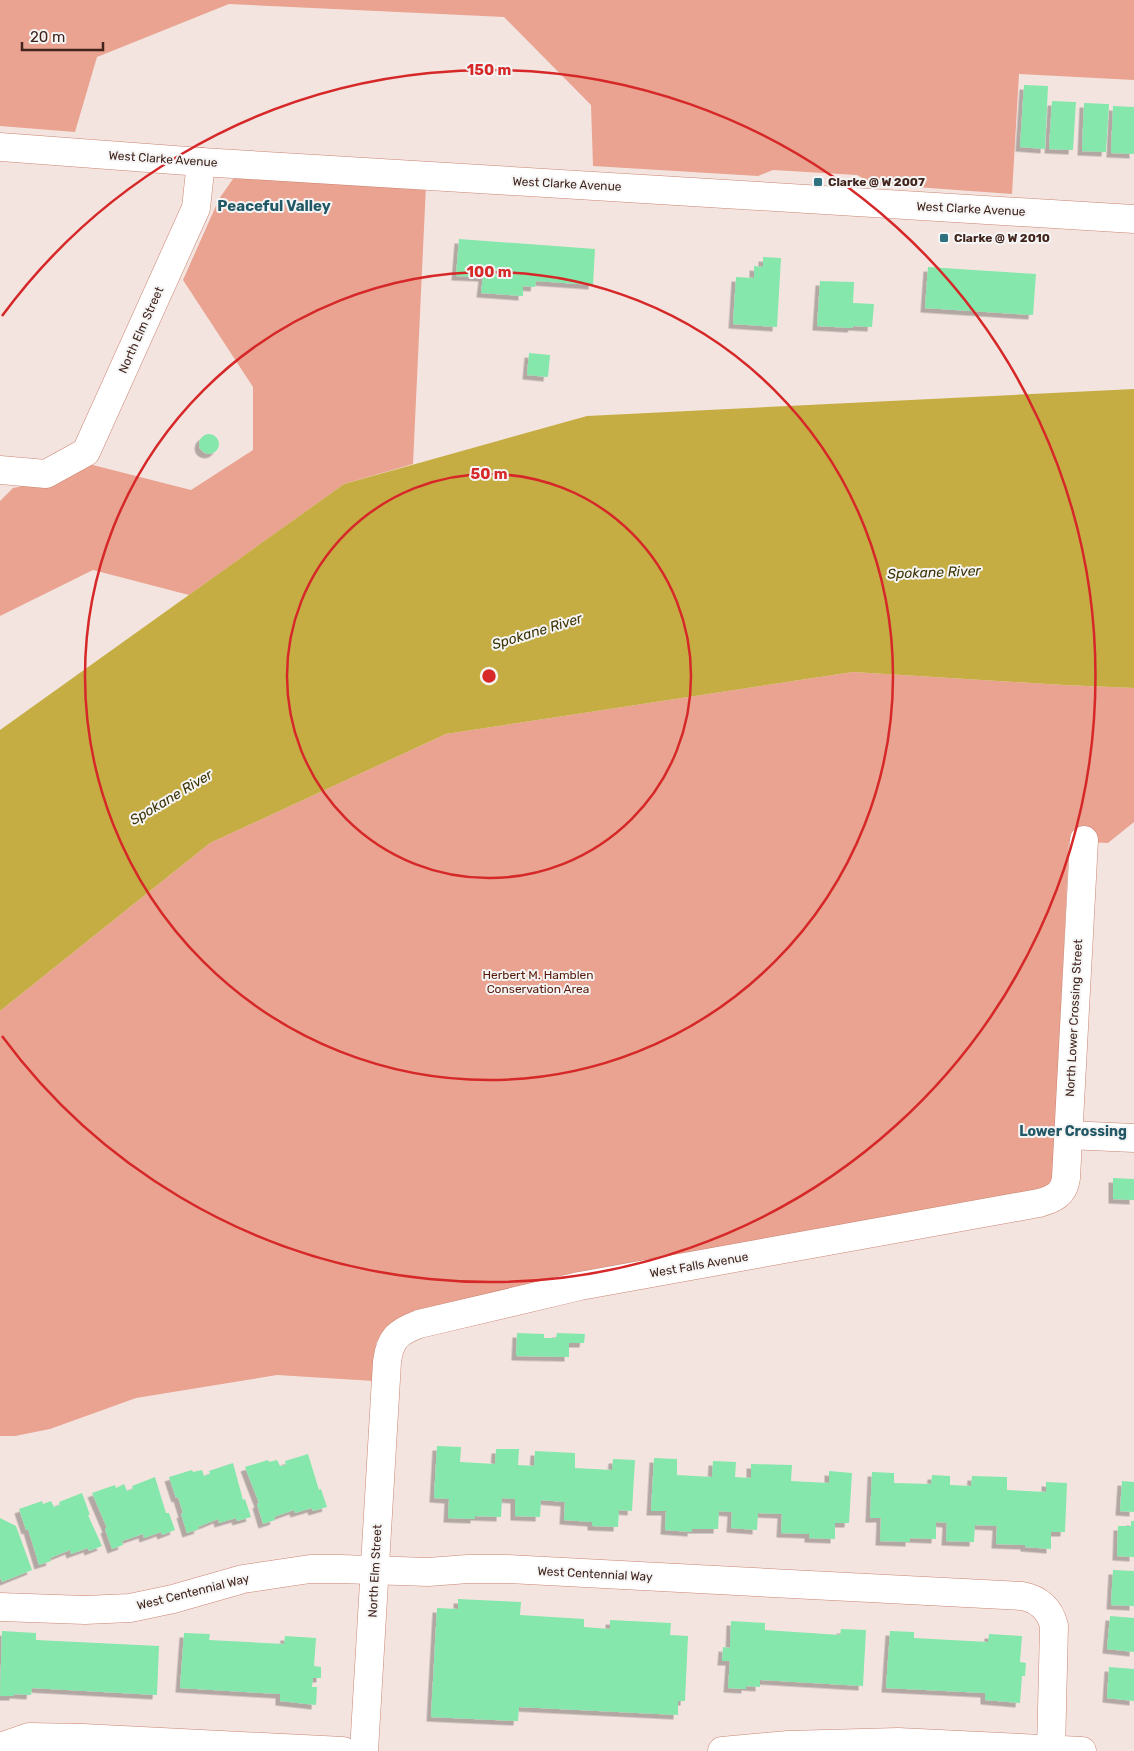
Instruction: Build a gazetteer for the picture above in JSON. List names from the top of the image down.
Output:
{
  "streets": {
    "street": [
      "West Clarke Avenue",
      "North Elm Street",
      "North Lower Crossing Street",
      "West Falls Avenue",
      "West Centennial Way"
    ]
  },
  "crossings": [
    ["West Clarke Avenue", "North Elm Street"],
    ["North Elm Street", "West Falls Avenue"],
    ["North Elm Street", "West Centennial Way"],
    ["North Lower Crossing Street", "West Falls Avenue"]
  ],
  "districts": ["Peaceful Valley", "Lower Crossing"],
  "water": ["Spokane River"],
  "parks": ["Herbert M. Hamblen Conservation Area"],
  "places": {
    "transit": ["Clarke @ W 2007", "Clarke @ W 2010"]
  },
  "scale_bar": "20 m",
  "rings": ["150 m", "100 m", "50 m"]
}
